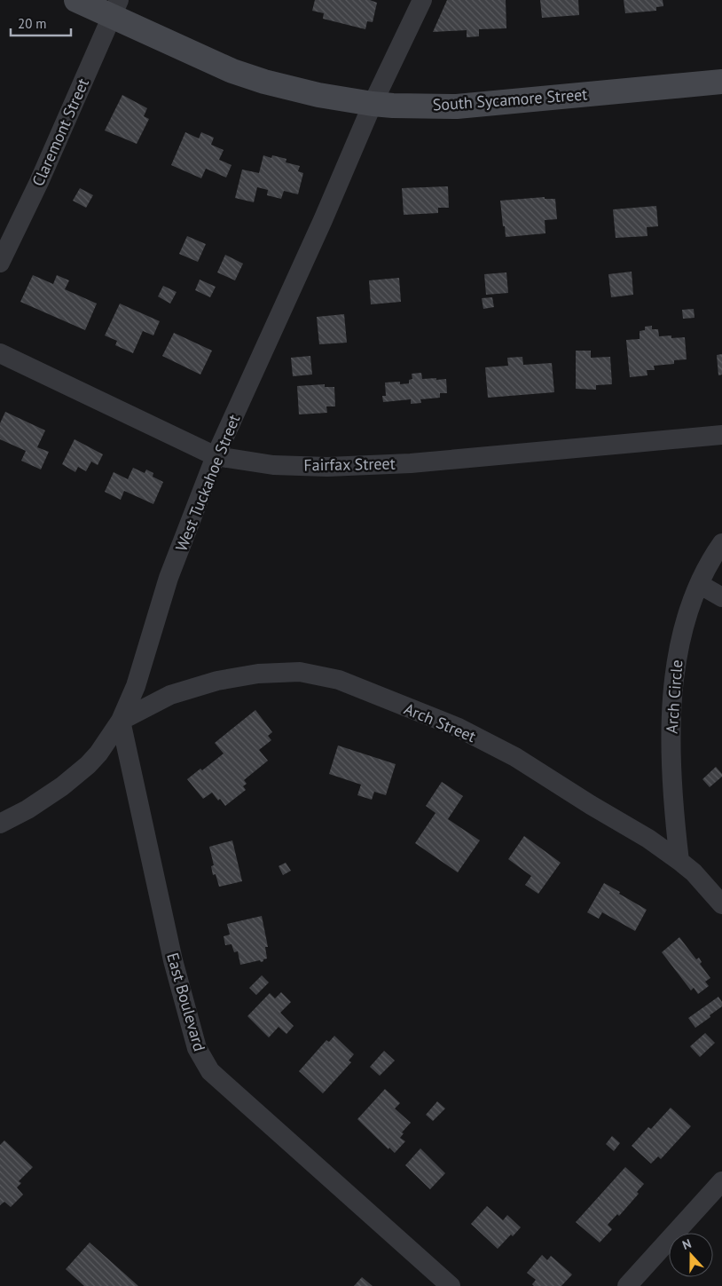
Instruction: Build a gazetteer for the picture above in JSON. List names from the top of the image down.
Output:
{
  "streets": {
    "main road": ["South Sycamore Street"],
    "street": [
      "Claremont Street",
      "Fairfax Street",
      "West Tuckahoe Street",
      "Arch Circle",
      "Arch Street",
      "East Boulevard"
    ]
  },
  "crossings": [
    ["South Sycamore Street", "Claremont Street"],
    ["South Sycamore Street", "West Tuckahoe Street"],
    ["Fairfax Street", "West Tuckahoe Street"],
    ["West Tuckahoe Street", "Arch Street"],
    ["West Tuckahoe Street", "East Boulevard"],
    ["Arch Circle", "Arch Street"],
    ["Arch Street", "East Boulevard"]
  ],
  "scale_bar": "20 m",
  "north": "top"
}
